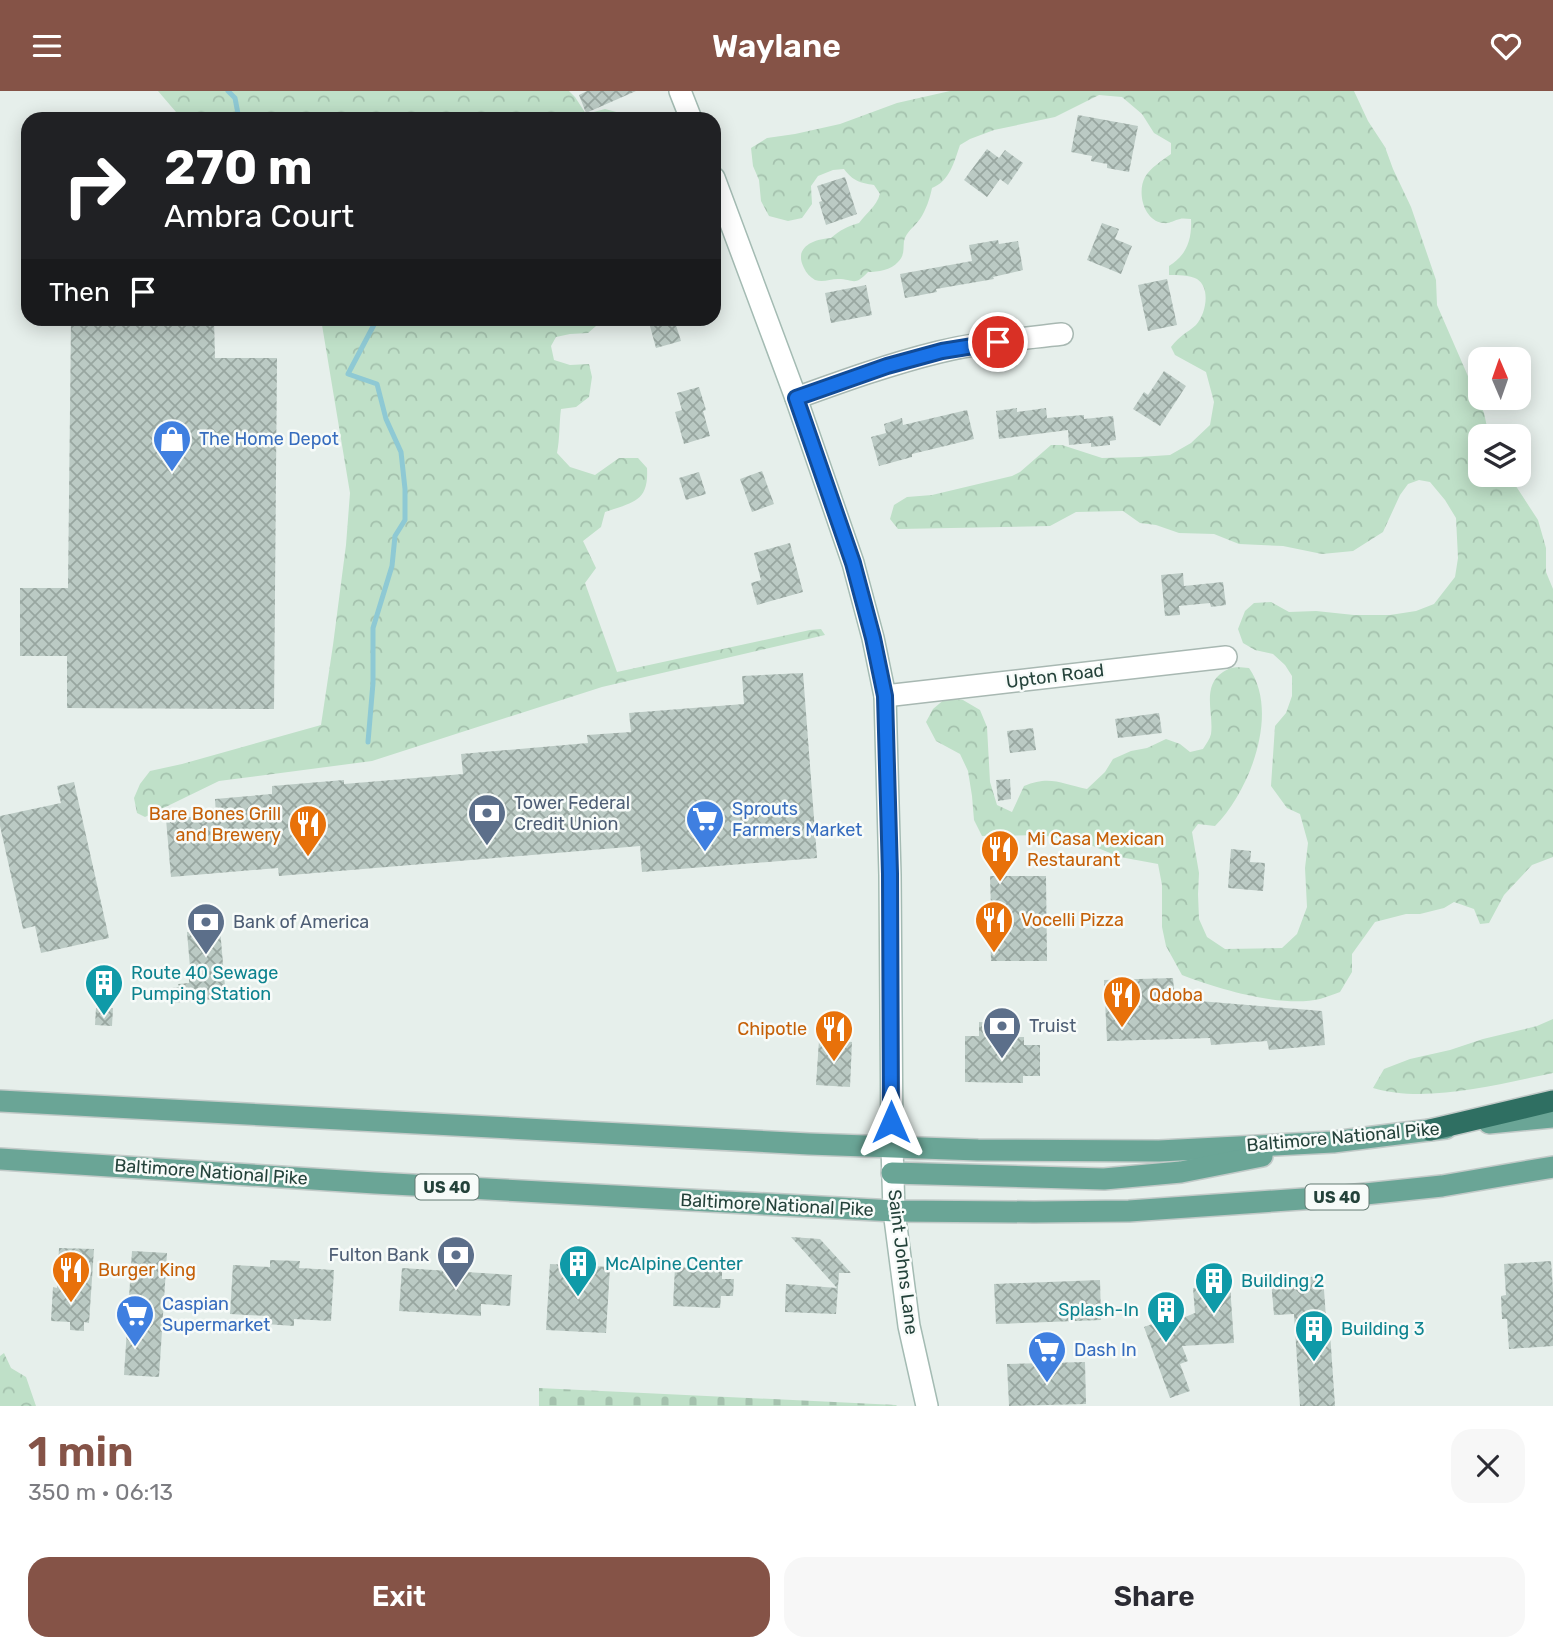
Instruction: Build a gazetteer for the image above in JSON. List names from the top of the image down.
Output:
{
  "streets": {
    "main road": ["Baltimore National Pike", "US 40"],
    "street": ["Upton Road", "Saint Johns Lane"]
  },
  "crossings": [
    ["Upton Road", "Saint Johns Lane"],
    ["Baltimore National Pike", "Saint Johns Lane"]
  ],
  "places": {
    "shop": ["The Home Depot"],
    "bank": [
      "Tower Federal Credit Union",
      "Bank of America",
      "Truist",
      "Fulton Bank"
    ],
    "supermarket": ["Sprouts Farmers Market", "Caspian Supermarket", "Dash In"],
    "restaurant": [
      "Bare Bones Grill and Brewery",
      "Mi Casa Mexican Restaurant",
      "Vocelli Pizza",
      "Qdoba",
      "Chipotle",
      "Burger King"
    ],
    "building": [
      "Route 40 Sewage Pumping Station",
      "McAlpine Center",
      "Building 2",
      "Splash-In",
      "Building 3"
    ]
  },
  "north": "top",
  "page": {
    "header": "Waylane",
    "turn": ["270 m", "Ambra Court"],
    "then": "Then",
    "heading": ["1 min", "350 m · 06:13"],
    "buttons": ["Exit", "Share"]
  }
}
